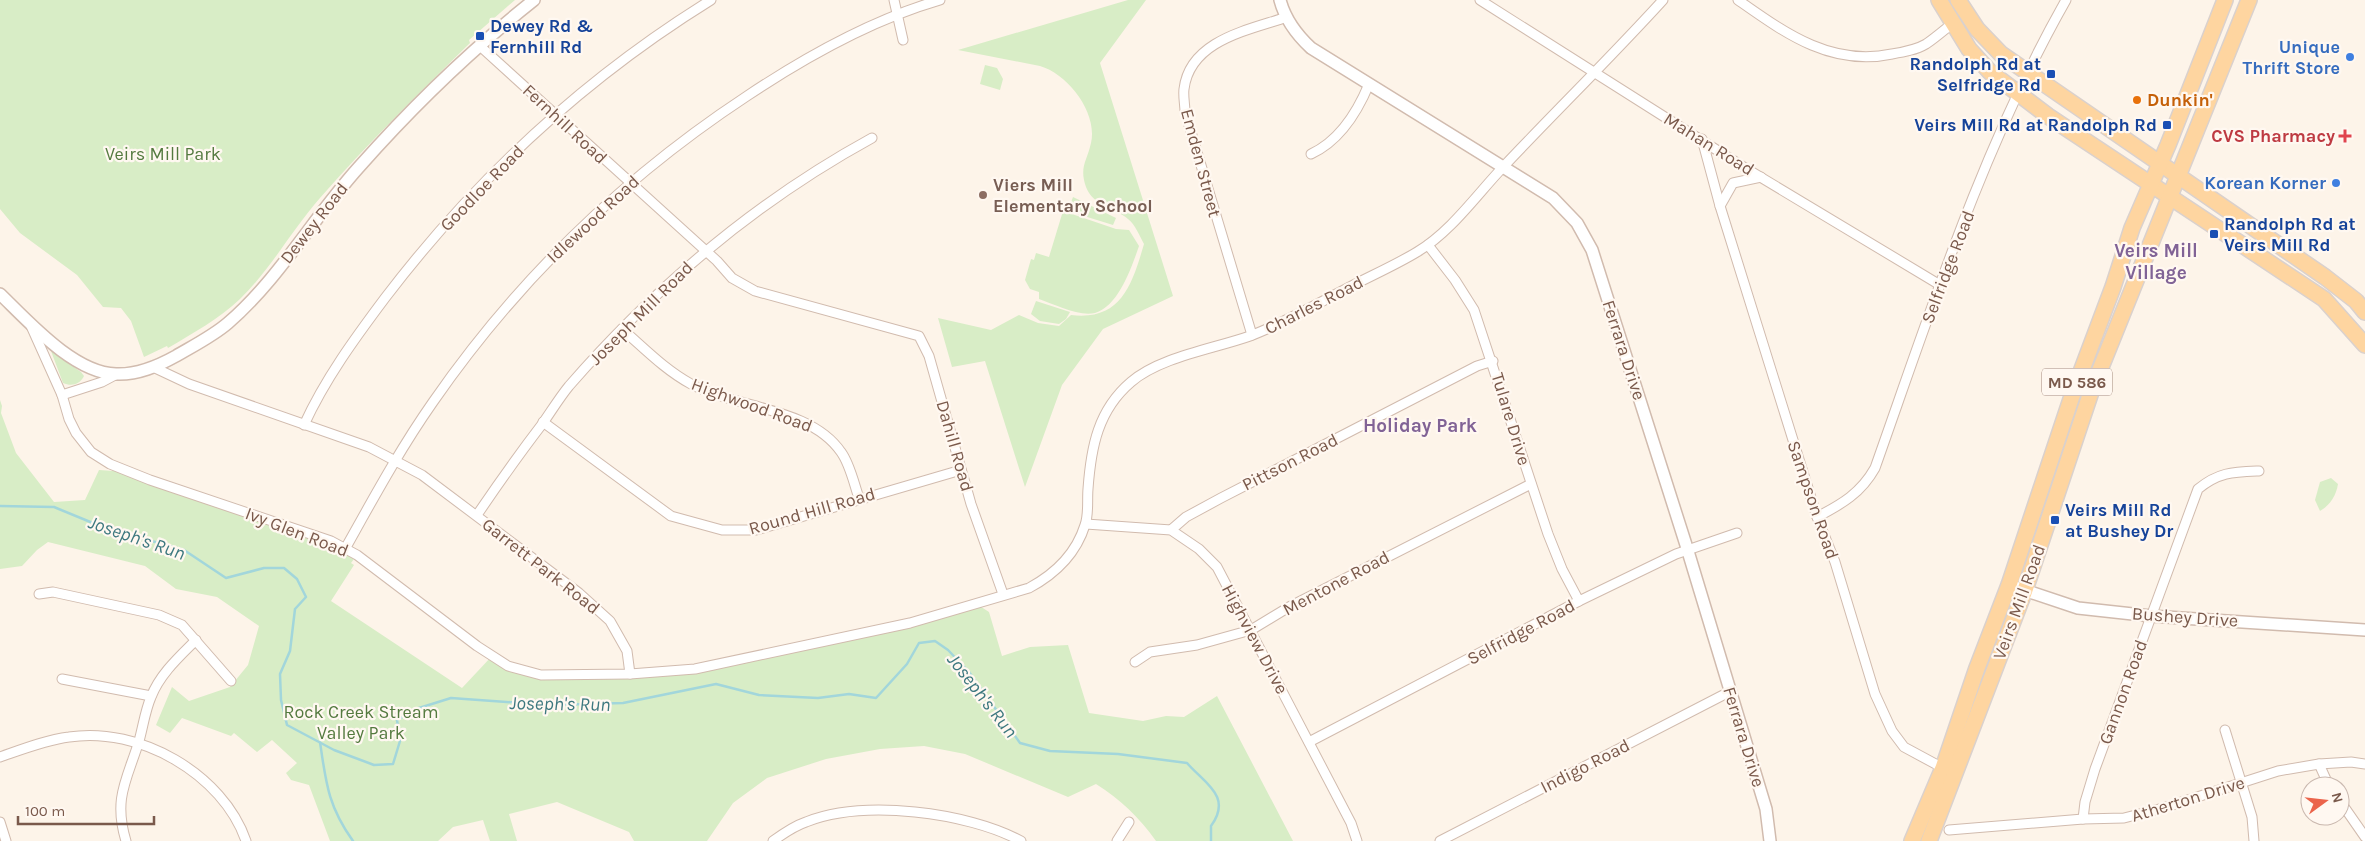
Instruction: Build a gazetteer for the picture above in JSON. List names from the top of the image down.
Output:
{
  "streets": {
    "main road": ["MD 586", "Veirs Mill Road"],
    "street": [
      "Fernhill Road",
      "Mahan Road",
      "Emden Street",
      "Goodloe Road",
      "Idlewood Road",
      "Dewey Road",
      "Selfridge Road",
      "Charles Road",
      "Joseph Mill Road",
      "Ferrara Drive",
      "Highwood Road",
      "Tulare Drive",
      "Dahill Road",
      "Pittson Road",
      "Sampson Road",
      "Round Hill Road",
      "Ivy Glen Road",
      "Garrett Park Road",
      "Mentone Road",
      "Bushey Drive",
      "Highview Drive",
      "Gannon Road",
      "Indigo Road",
      "Atherton Drive"
    ]
  },
  "crossings": [
    ["Fernhill Road", "Goodloe Road"],
    ["Fernhill Road", "Idlewood Road"],
    ["Fernhill Road", "Dewey Road"],
    ["Fernhill Road", "Joseph Mill Road"],
    ["Fernhill Road", "Dahill Road"],
    ["Mahan Road", "Selfridge Road"],
    ["Mahan Road", "Charles Road"],
    ["Mahan Road", "Sampson Road"],
    ["Emden Street", "Charles Road"],
    ["Emden Street", "Ferrara Drive"],
    ["Goodloe Road", "Garrett Park Road"],
    ["Idlewood Road", "Ivy Glen Road"],
    ["Idlewood Road", "Garrett Park Road"],
    ["Dewey Road", "Ivy Glen Road"],
    ["Dewey Road", "Garrett Park Road"],
    ["Selfridge Road", "Ferrara Drive"],
    ["Selfridge Road", "Tulare Drive"],
    ["Selfridge Road", "Sampson Road"],
    ["Selfridge Road", "Highview Drive"],
    ["Charles Road", "Ferrara Drive"],
    ["Charles Road", "Tulare Drive"],
    ["Charles Road", "Dahill Road"],
    ["Joseph Mill Road", "Highwood Road"],
    ["Joseph Mill Road", "Round Hill Road"],
    ["Joseph Mill Road", "Garrett Park Road"],
    ["Ferrara Drive", "Indigo Road"],
    ["Highwood Road", "Round Hill Road"],
    ["Tulare Drive", "Pittson Road"],
    ["Tulare Drive", "Mentone Road"],
    ["Dahill Road", "Round Hill Road"],
    ["Pittson Road", "Highview Drive"],
    ["Sampson Road", "Veirs Mill Road"],
    ["Ivy Glen Road", "Garrett Park Road"],
    ["Mentone Road", "Highview Drive"],
    ["Veirs Mill Road", "Bushey Drive"],
    ["Bushey Drive", "Gannon Road"],
    ["Gannon Road", "Atherton Drive"]
  ],
  "districts": ["Veirs Mill Village", "Holiday Park"],
  "water": ["Joseph's Run"],
  "parks": ["Veirs Mill Park", "Rock Creek Stream Valley Park"],
  "places": {
    "transit": [
      "Dewey Rd & Fernhill Rd",
      "Randolph Rd at Selfridge Rd",
      "Veirs Mill Rd at Randolph Rd",
      "Randolph Rd at Veirs Mill Rd",
      "Veirs Mill Rd at Bushey Dr"
    ],
    "other": [
      "Unique Thrift Store",
      "Dunkin'",
      "Korean Korner",
      "Viers Mill Elementary School"
    ],
    "health": ["CVS Pharmacy"]
  },
  "scale_bar": "100 m",
  "north": "right"
}
